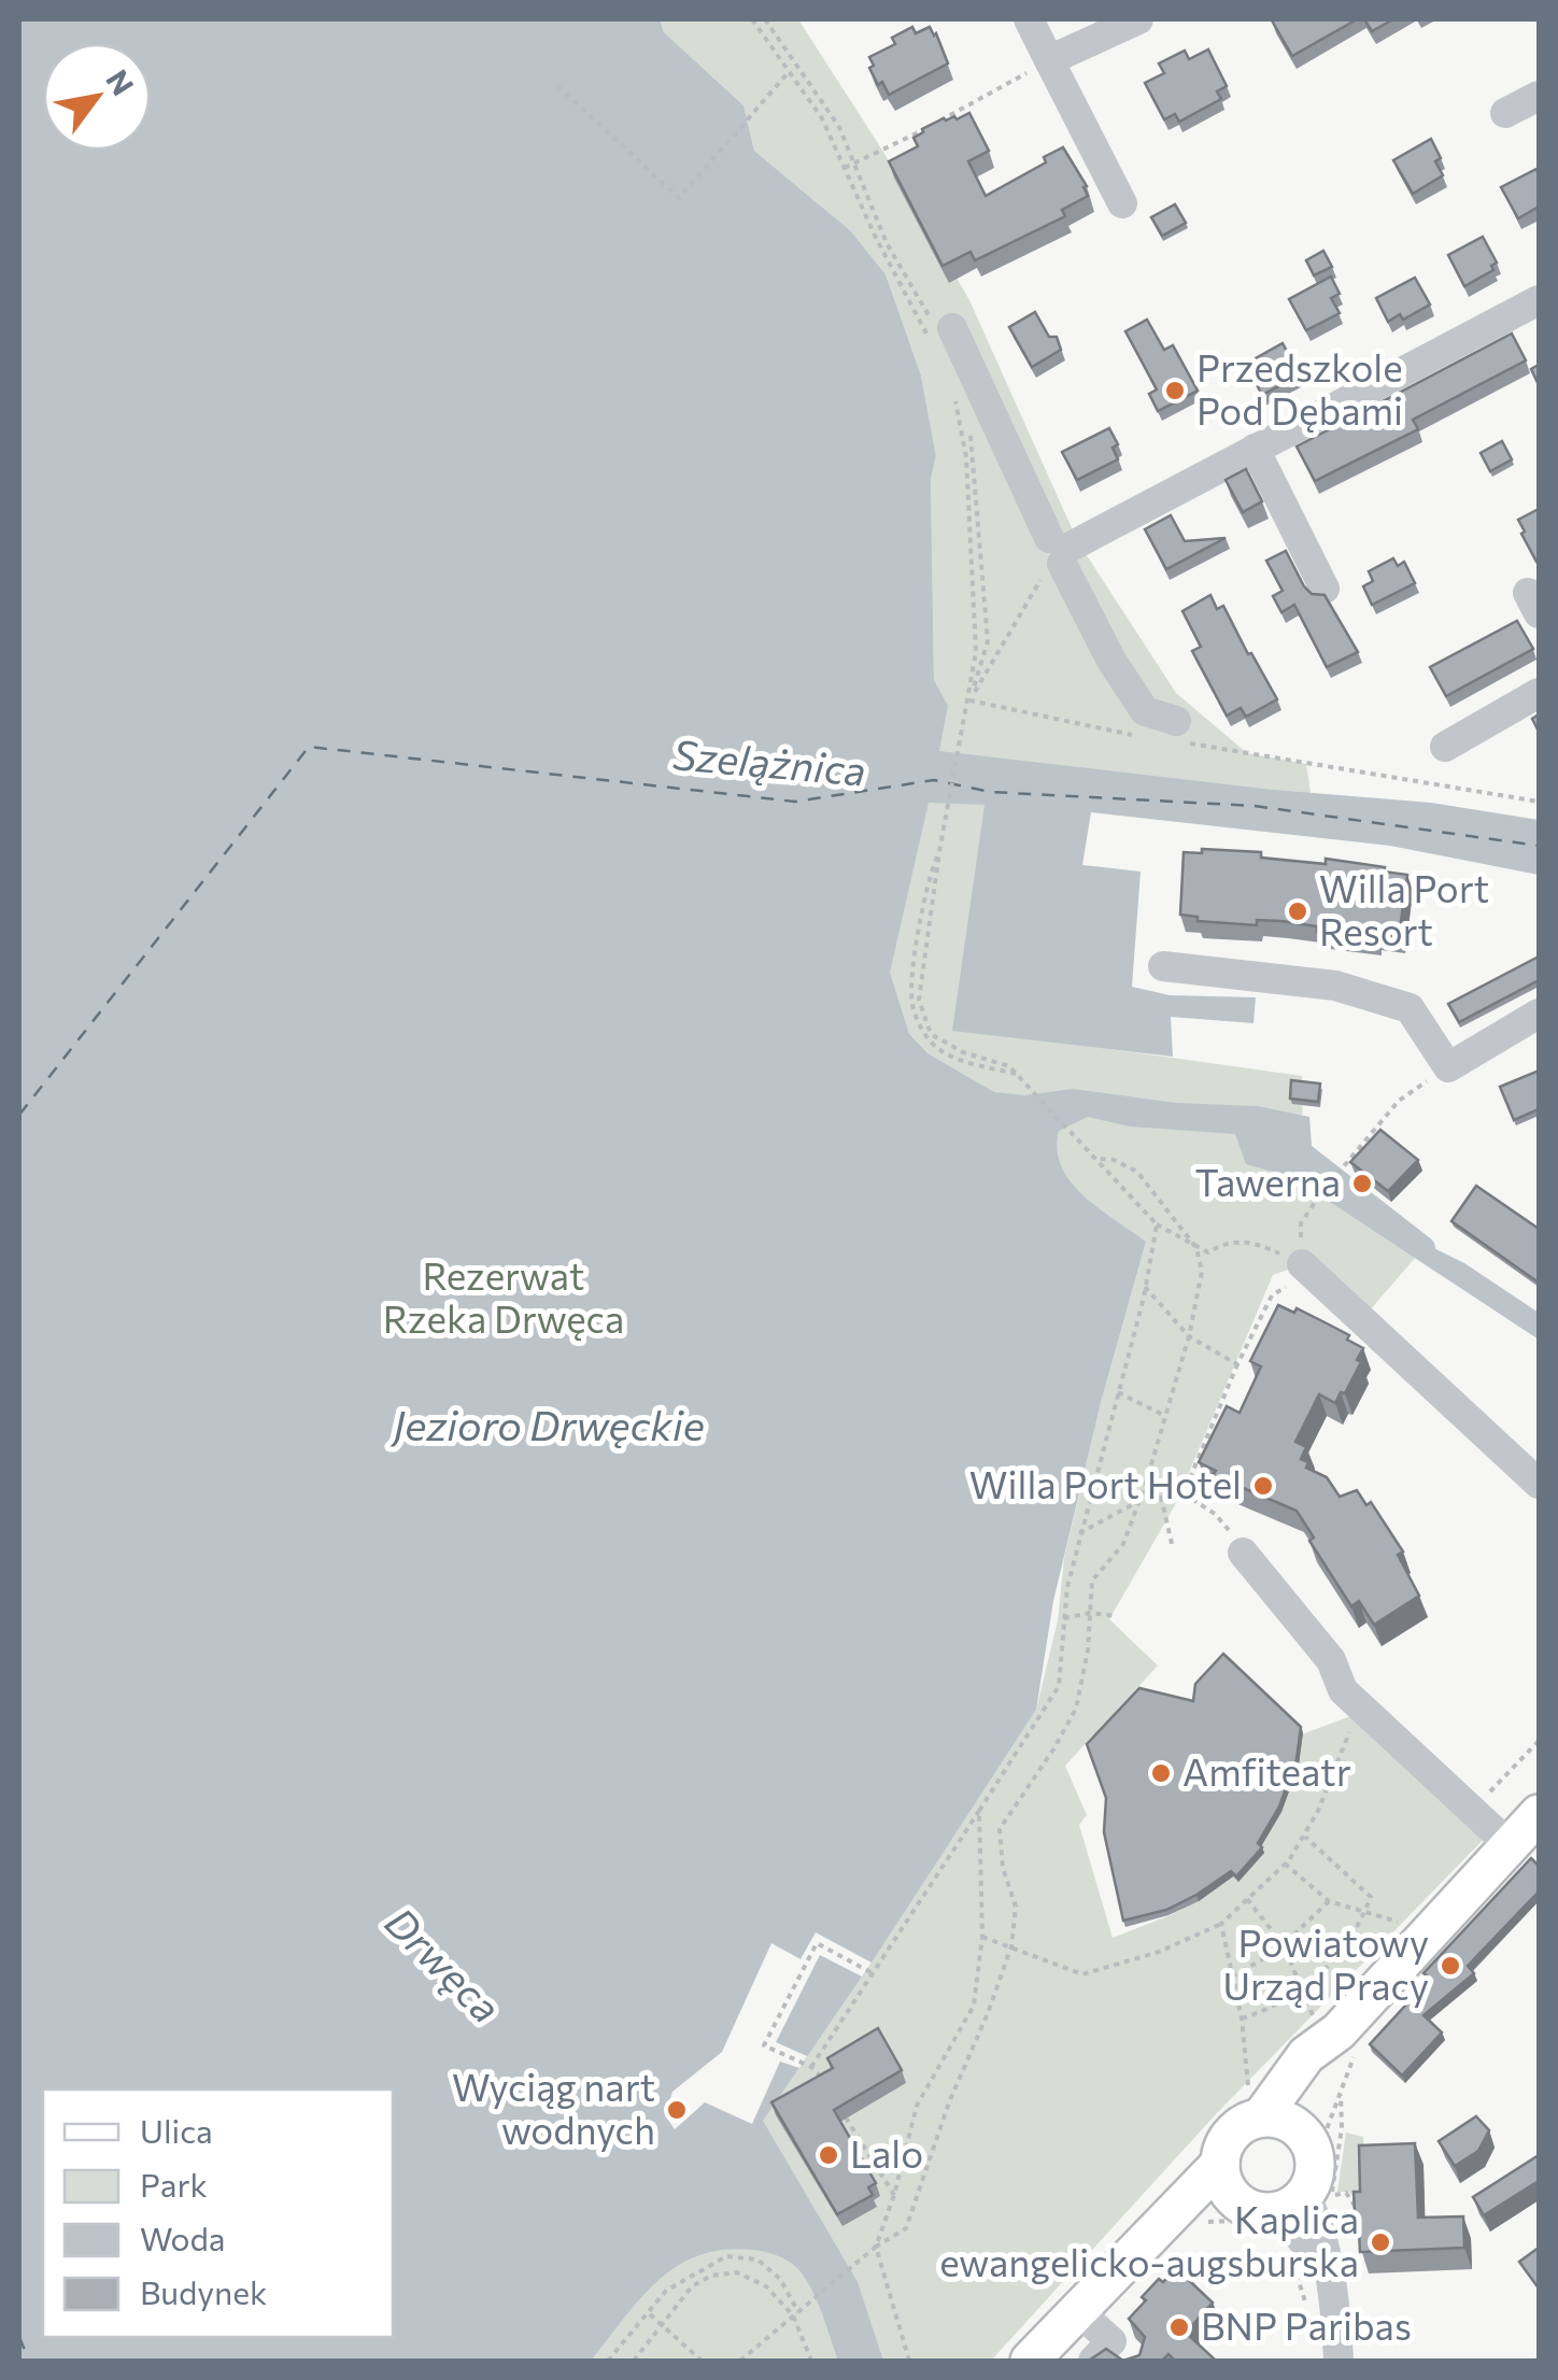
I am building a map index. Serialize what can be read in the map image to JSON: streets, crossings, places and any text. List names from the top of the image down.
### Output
{
  "water": ["Szelążnica", "Jezioro Drwęckie", "Drwęca"],
  "parks": ["Rezerwat Rzeka Drwęca"],
  "places": [
    "Przedszkole Pod Dębami",
    "Willa Port Resort",
    "Tawerna",
    "Willa Port Hotel",
    "Amfiteatr",
    "Powiatowy Urząd Pracy",
    "Wyciąg nart wodnych",
    "Lalo",
    "Kaplica ewangelicko-augsburska",
    "BNP Paribas"
  ],
  "legend": [
    "Ulica",
    "Park",
    "Woda",
    "Budynek"
  ],
  "north": "top right"
}
